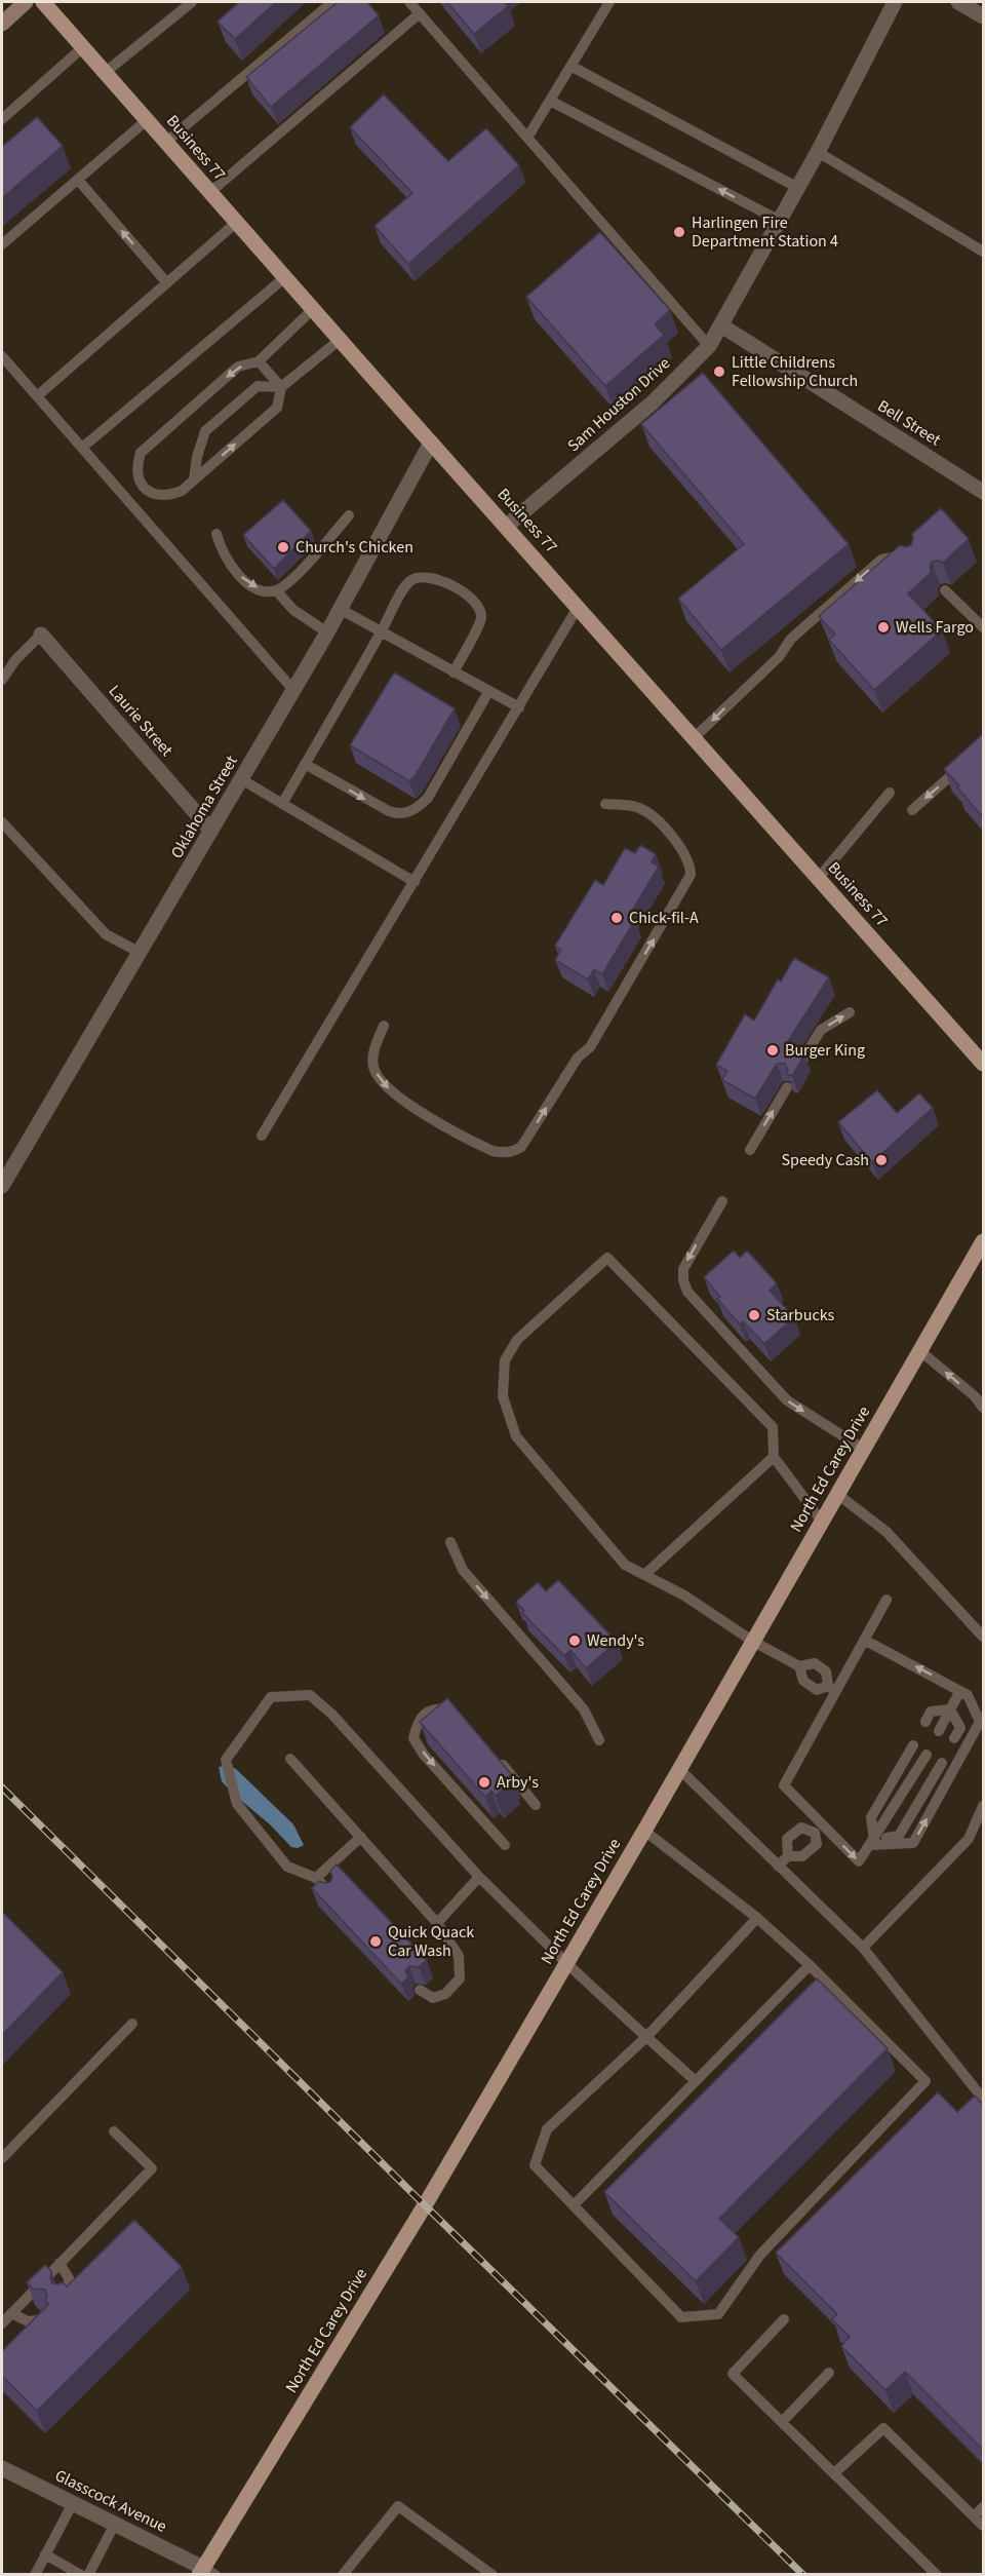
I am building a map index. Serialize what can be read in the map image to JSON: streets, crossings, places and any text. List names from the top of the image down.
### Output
{
  "streets": {
    "main road": ["Business 77", "North Ed Carey Drive"],
    "street": [
      "Sam Houston Drive",
      "Bell Street",
      "Laurie Street",
      "Oklahoma Street",
      "Glasscock Avenue"
    ]
  },
  "crossings": [
    ["Business 77", "Sam Houston Drive"],
    ["Business 77", "Oklahoma Street"],
    ["Sam Houston Drive", "Bell Street"],
    ["Laurie Street", "Oklahoma Street"],
    ["North Ed Carey Drive", "Glasscock Avenue"]
  ],
  "places": [
    "Harlingen Fire Department Station 4",
    "Little Childrens Fellowship Church",
    "Church's Chicken",
    "Wells Fargo",
    "Chick-fil-A",
    "Burger King",
    "Speedy Cash",
    "Starbucks",
    "Wendy's",
    "Arby's",
    "Quick Quack Car Wash"
  ]
}
